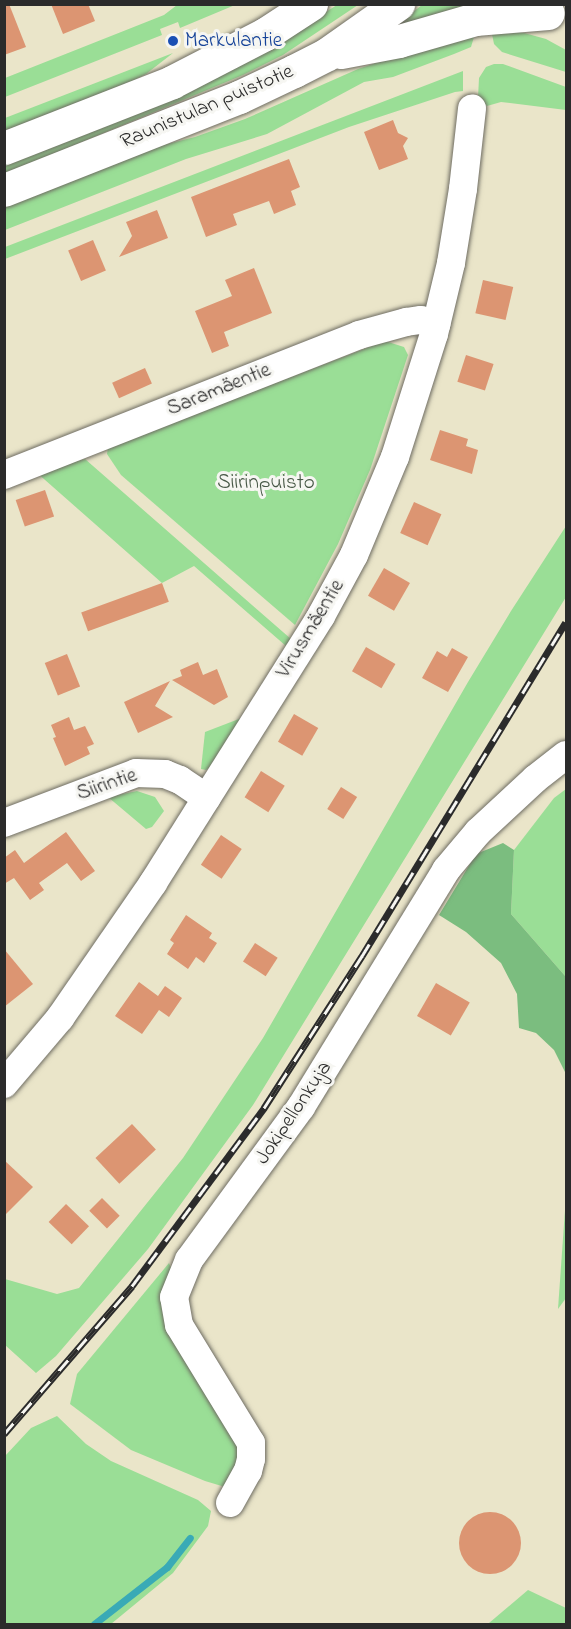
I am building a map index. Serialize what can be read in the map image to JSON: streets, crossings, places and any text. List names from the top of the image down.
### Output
{
  "streets": {
    "main road": ["Raunistulan puistotie"],
    "street": [
      "Saramäentie",
      "Virusmäentie",
      "Siirintie",
      "Jokipellonkuja"
    ]
  },
  "crossings": [
    ["Saramäentie", "Virusmäentie"],
    ["Virusmäentie", "Siirintie"]
  ],
  "parks": ["Siirinpuisto"],
  "places": ["Markulantie"]
}
